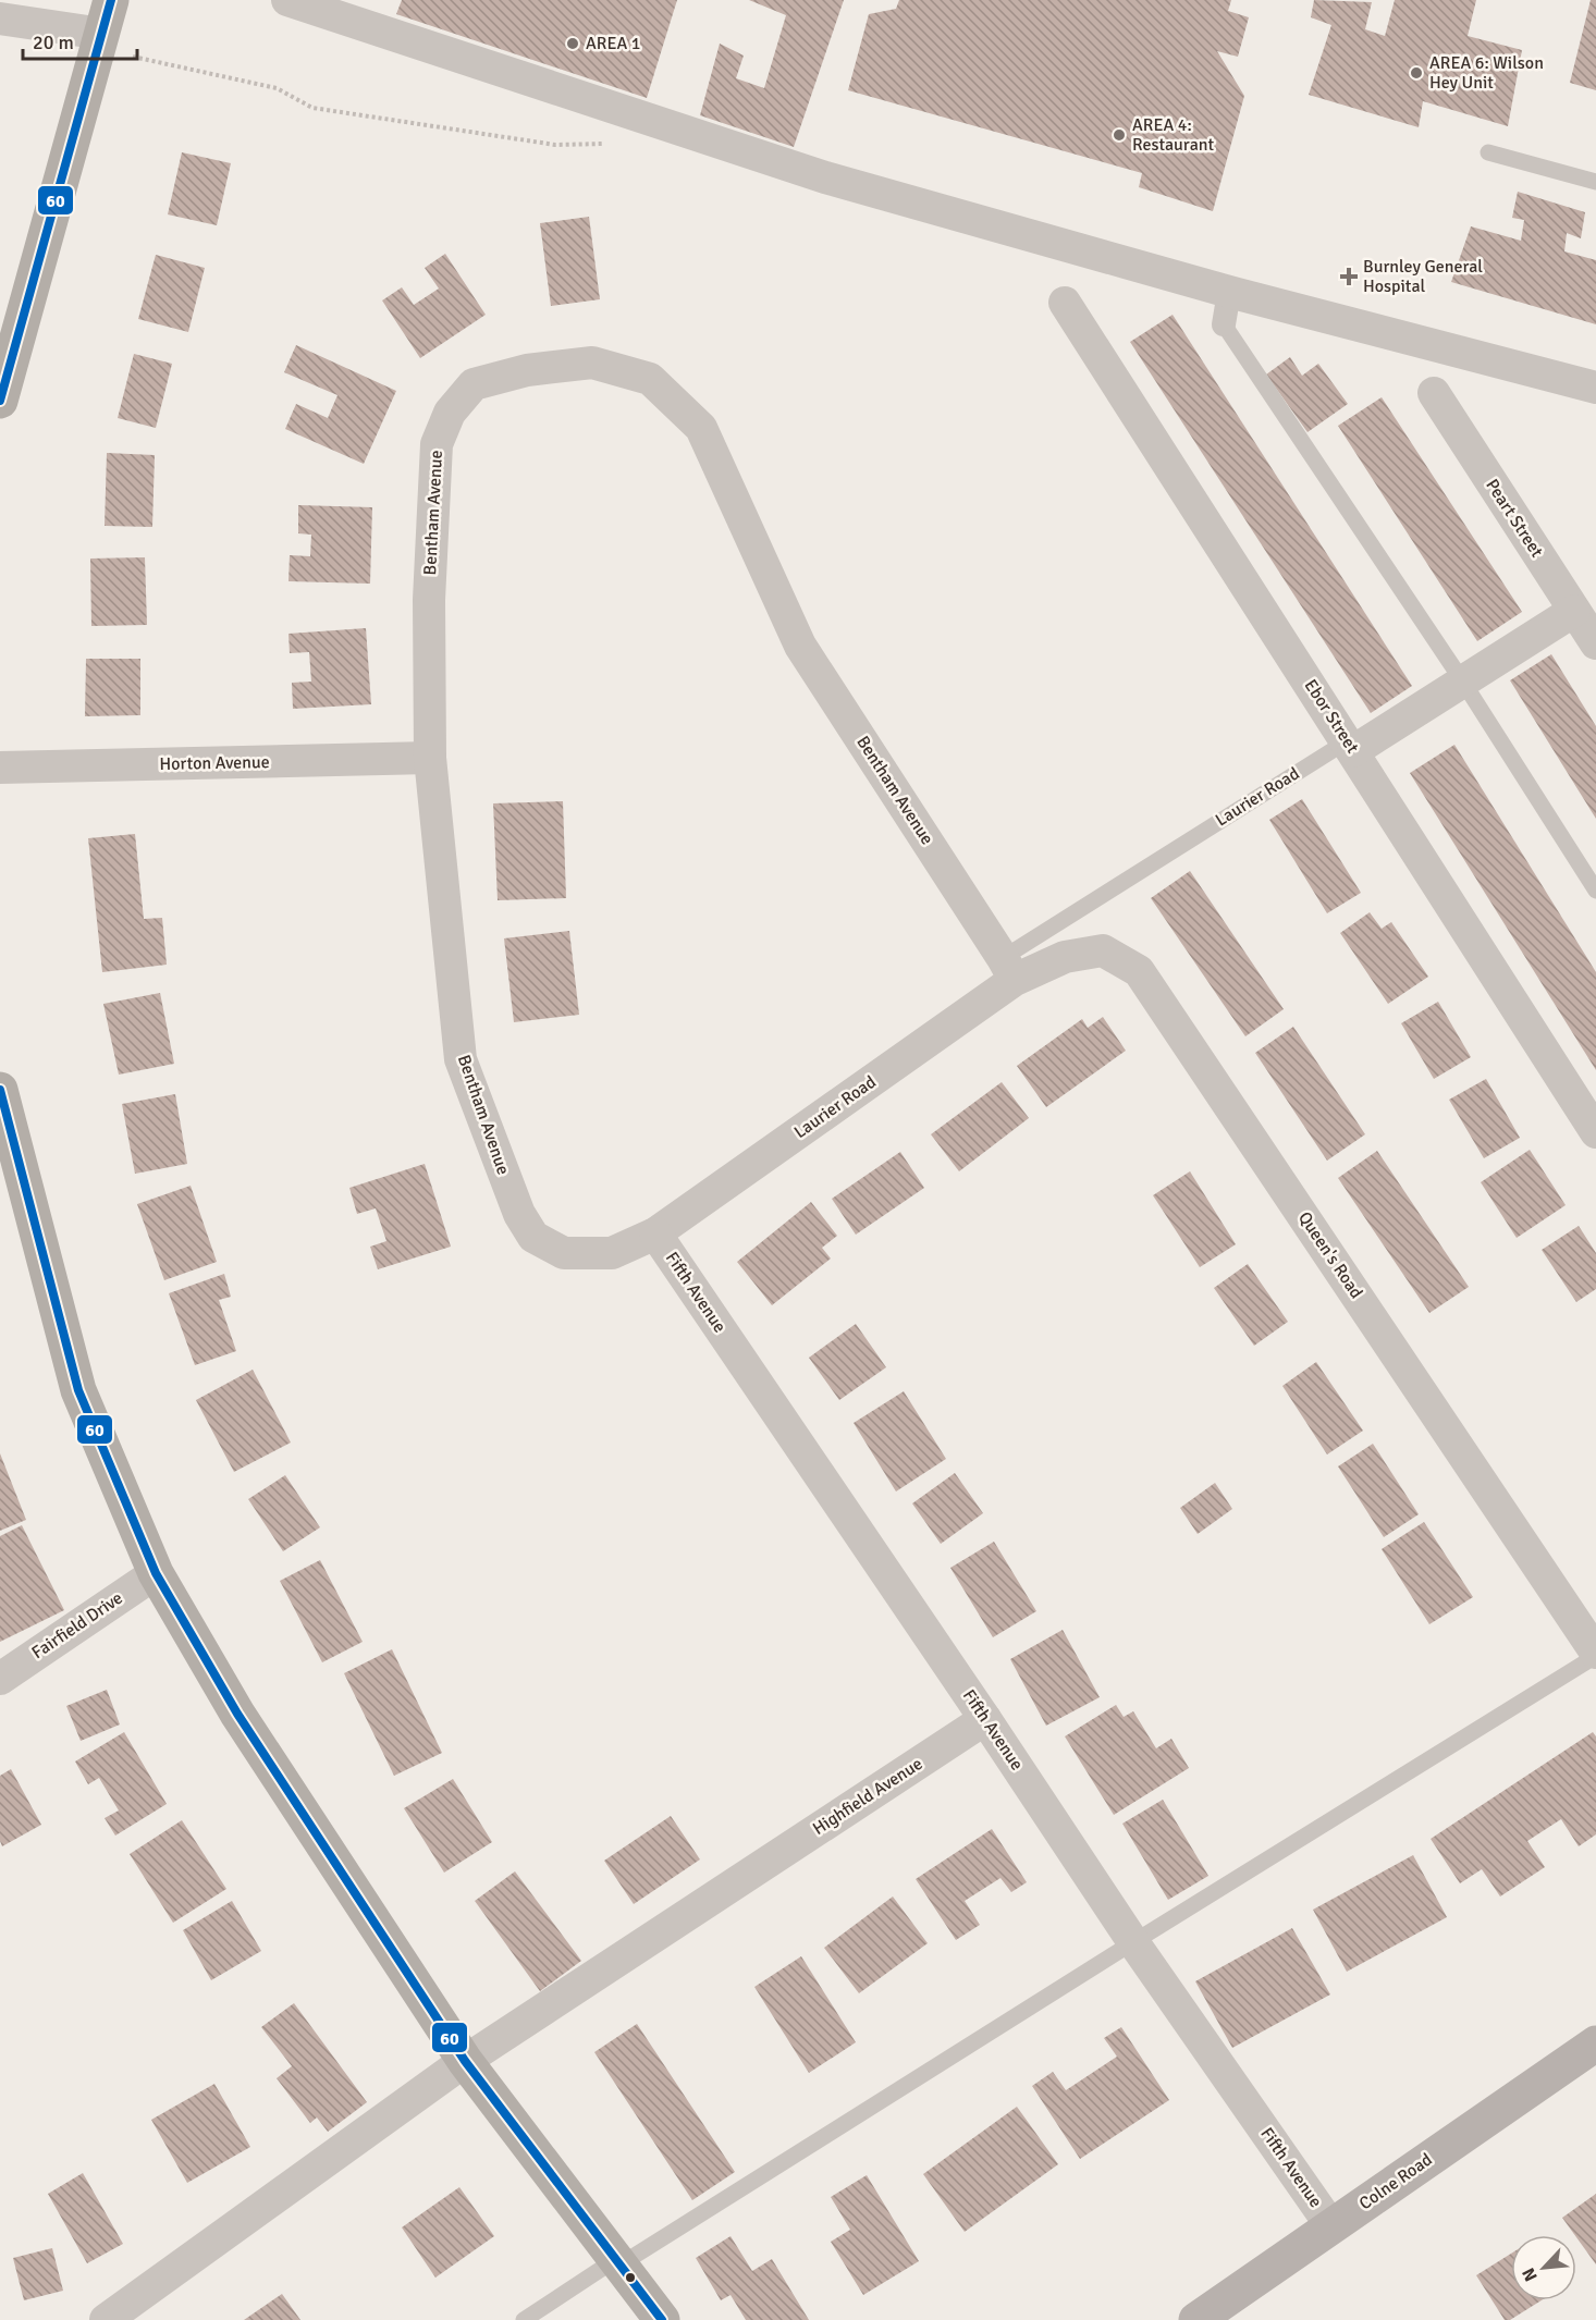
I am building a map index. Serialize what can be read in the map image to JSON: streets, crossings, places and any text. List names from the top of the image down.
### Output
{
  "streets": {
    "main road": ["Colne Road"],
    "street": [
      "Bentham Avenue",
      "Peart Street",
      "Ebor Street",
      "Horton Avenue",
      "Laurier Road",
      "Queen's Road",
      "Fifth Avenue",
      "Fairfield Drive",
      "Highfield Avenue"
    ]
  },
  "crossings": [
    ["Bentham Avenue", "Horton Avenue"],
    ["Bentham Avenue", "Laurier Road"],
    ["Bentham Avenue", "Queen's Road"],
    ["Bentham Avenue", "Fifth Avenue"],
    ["Peart Street", "Laurier Road"],
    ["Ebor Street", "Laurier Road"],
    ["Laurier Road", "Queen's Road"],
    ["Laurier Road", "Fifth Avenue"],
    ["Fifth Avenue", "Highfield Avenue"],
    ["Fifth Avenue", "Colne Road"]
  ],
  "places": {
    "other": ["AREA 1", "AREA 6: Wilson Hey Unit", "AREA 4: Restaurant"],
    "health": ["Burnley General Hospital"]
  },
  "lines": ["transit line 60"],
  "scale_bar": "20 m",
  "north": "bottom left"
}
